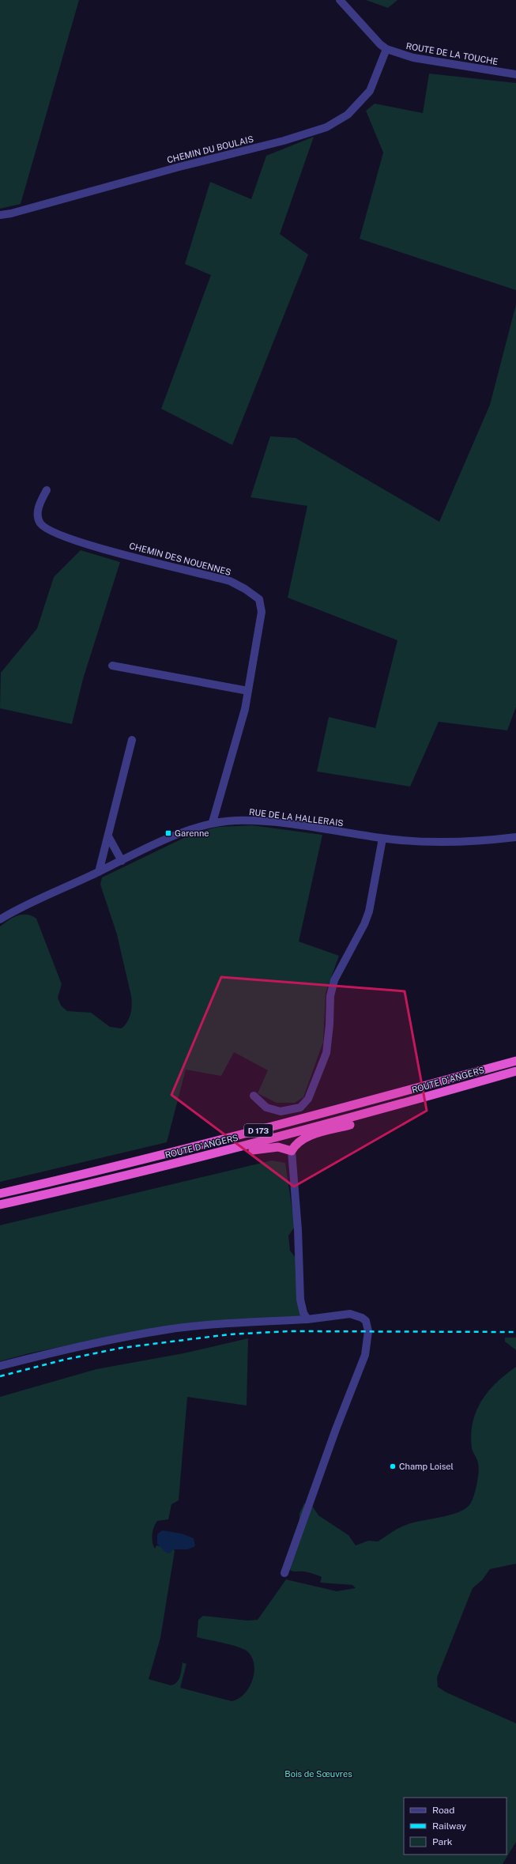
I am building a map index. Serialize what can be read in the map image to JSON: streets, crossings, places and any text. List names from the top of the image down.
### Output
{
  "streets": {
    "highway": ["ROUTE D'ANGERS", "D 173"],
    "street": [
      "ROUTE DE LA TOUCHE",
      "CHEMIN DU BOULAIS",
      "CHEMIN DES NOUENNES",
      "RUE DE LA HALLERAIS"
    ]
  },
  "crossings": [
    ["ROUTE DE LA TOUCHE", "CHEMIN DU BOULAIS"],
    ["CHEMIN DES NOUENNES", "RUE DE LA HALLERAIS"]
  ],
  "parks": ["Bois de Sœuvres"],
  "places": {
    "transit": ["Garenne"],
    "other": ["Champ Loisel"]
  },
  "legend": ["Road", "Railway", "Park"]
}
